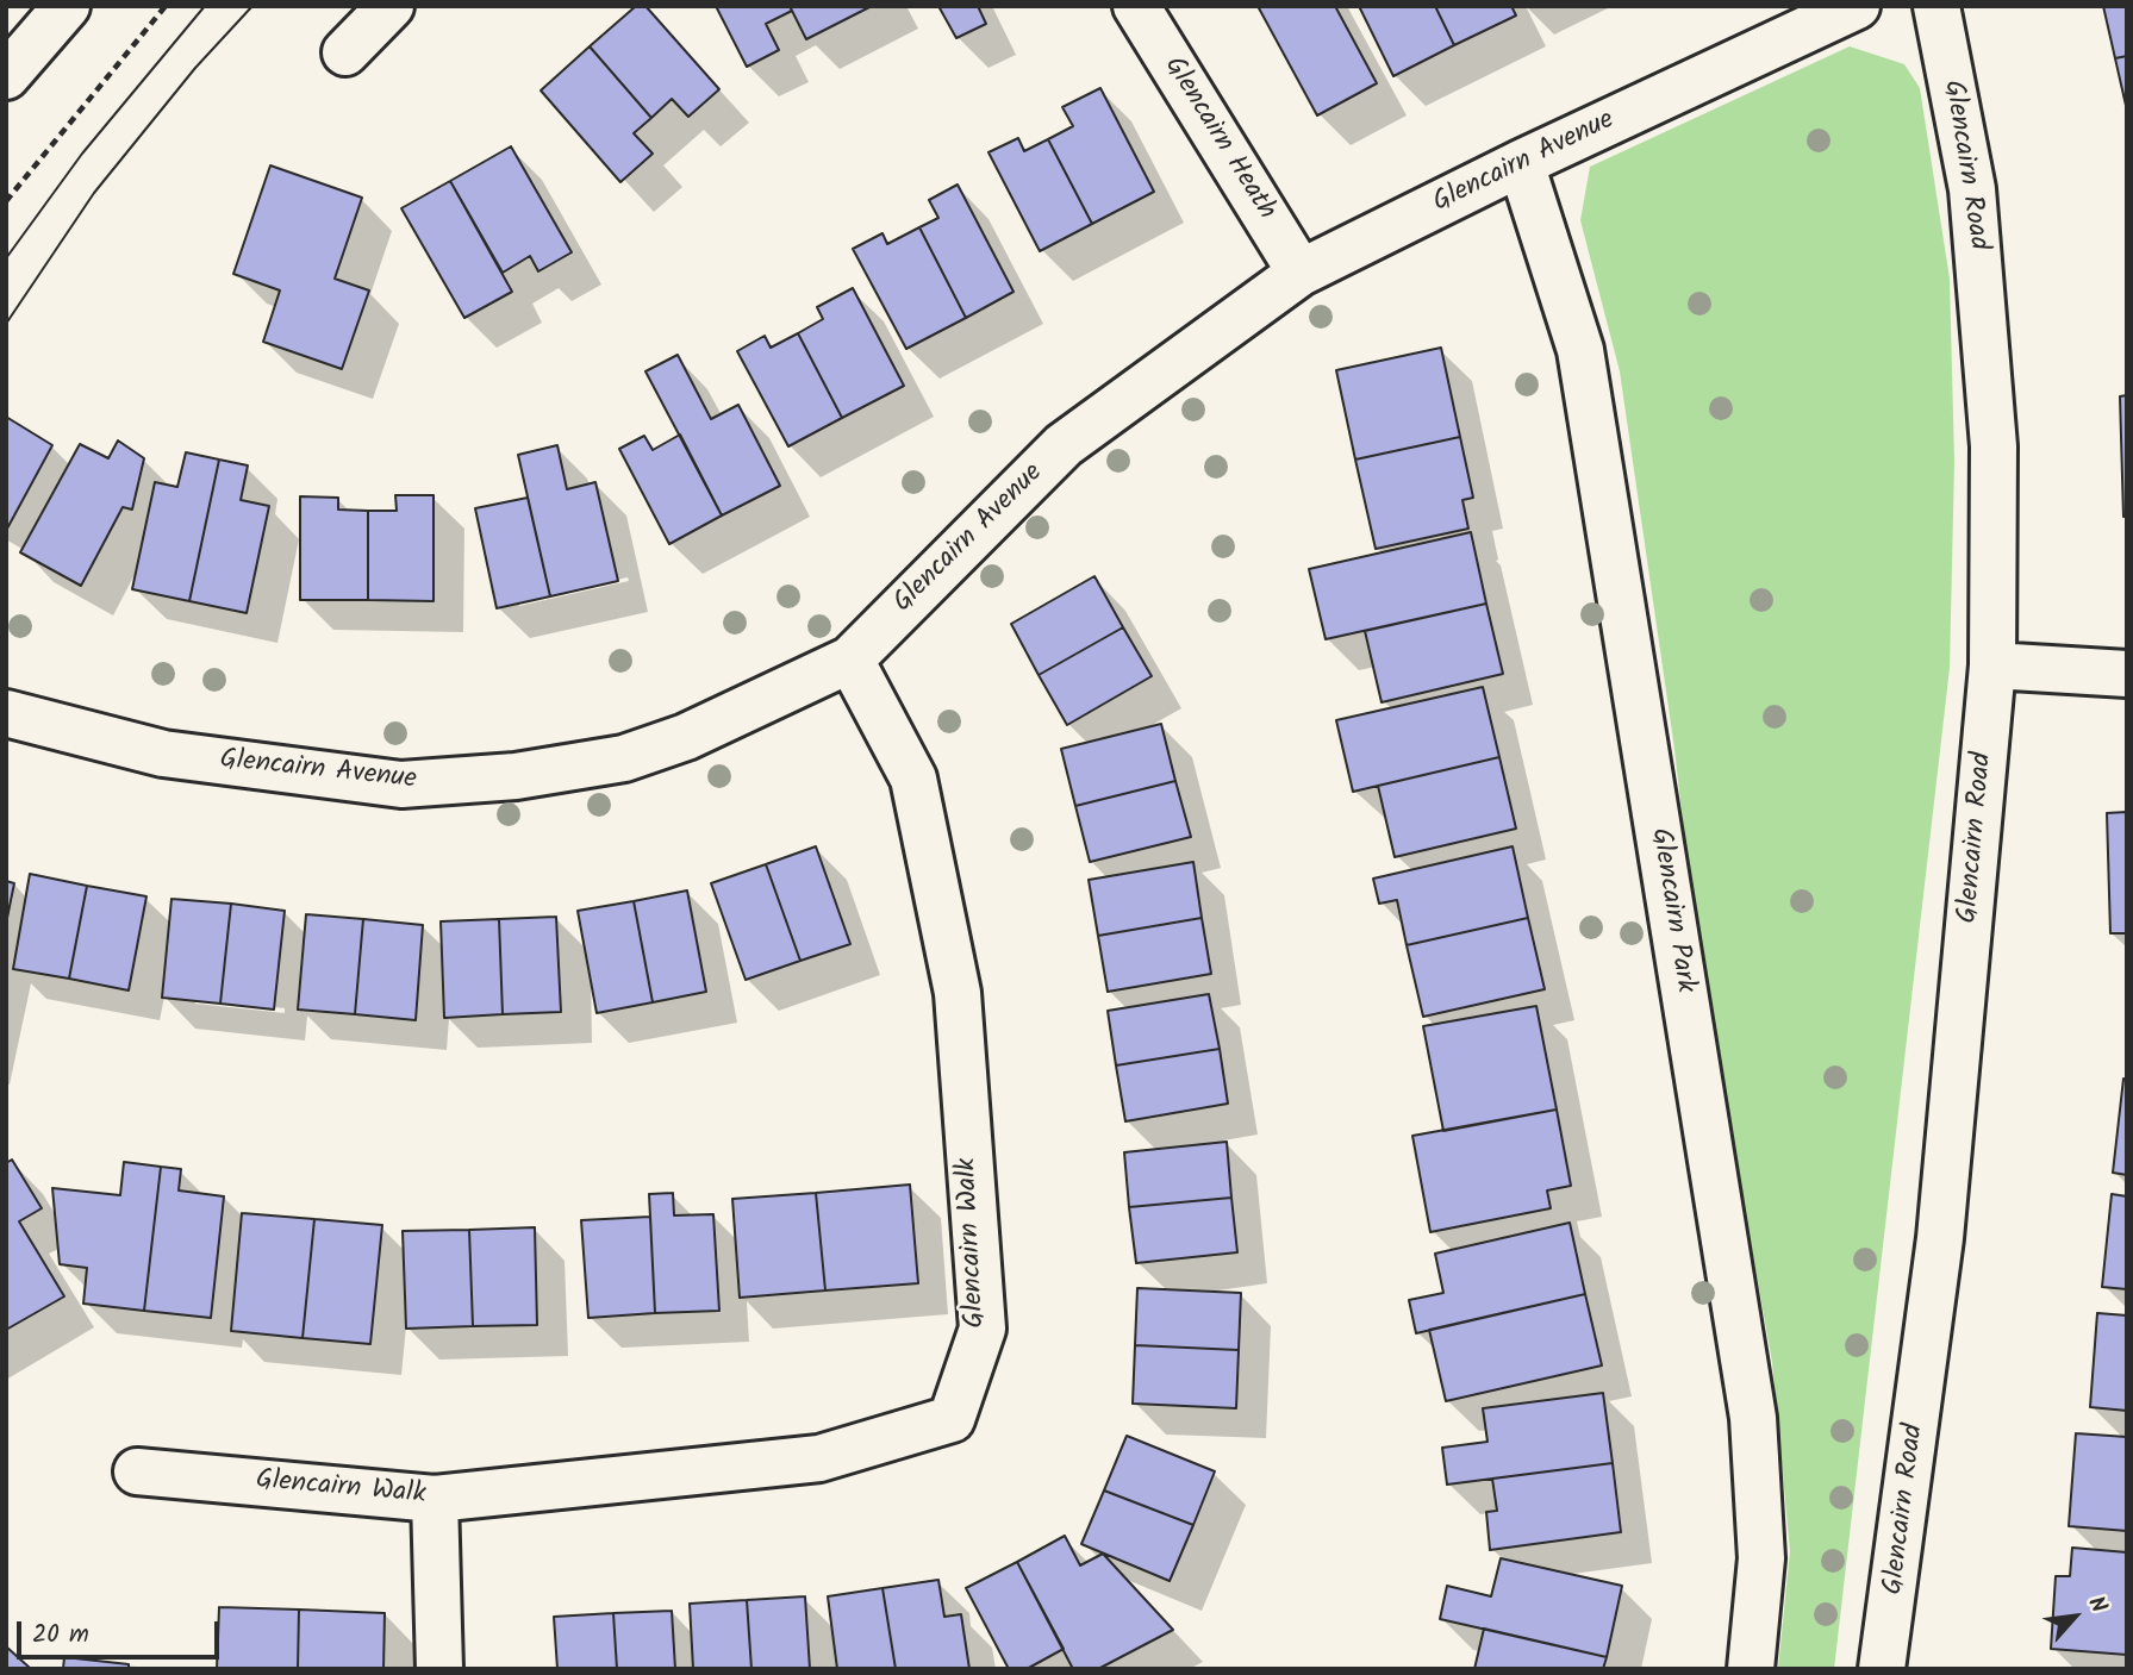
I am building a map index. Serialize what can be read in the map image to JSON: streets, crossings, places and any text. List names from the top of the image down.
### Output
{
  "streets": {
    "street": [
      "Glencairn Heath",
      "Glencairn Avenue",
      "Glencairn Road",
      "Glencairn Park",
      "Glencairn Walk"
    ]
  },
  "crossings": [
    ["Glencairn Heath", "Glencairn Avenue"],
    ["Glencairn Avenue", "Glencairn Park"],
    ["Glencairn Avenue", "Glencairn Walk"]
  ],
  "scale_bar": "20 m",
  "north": "top right"
}
